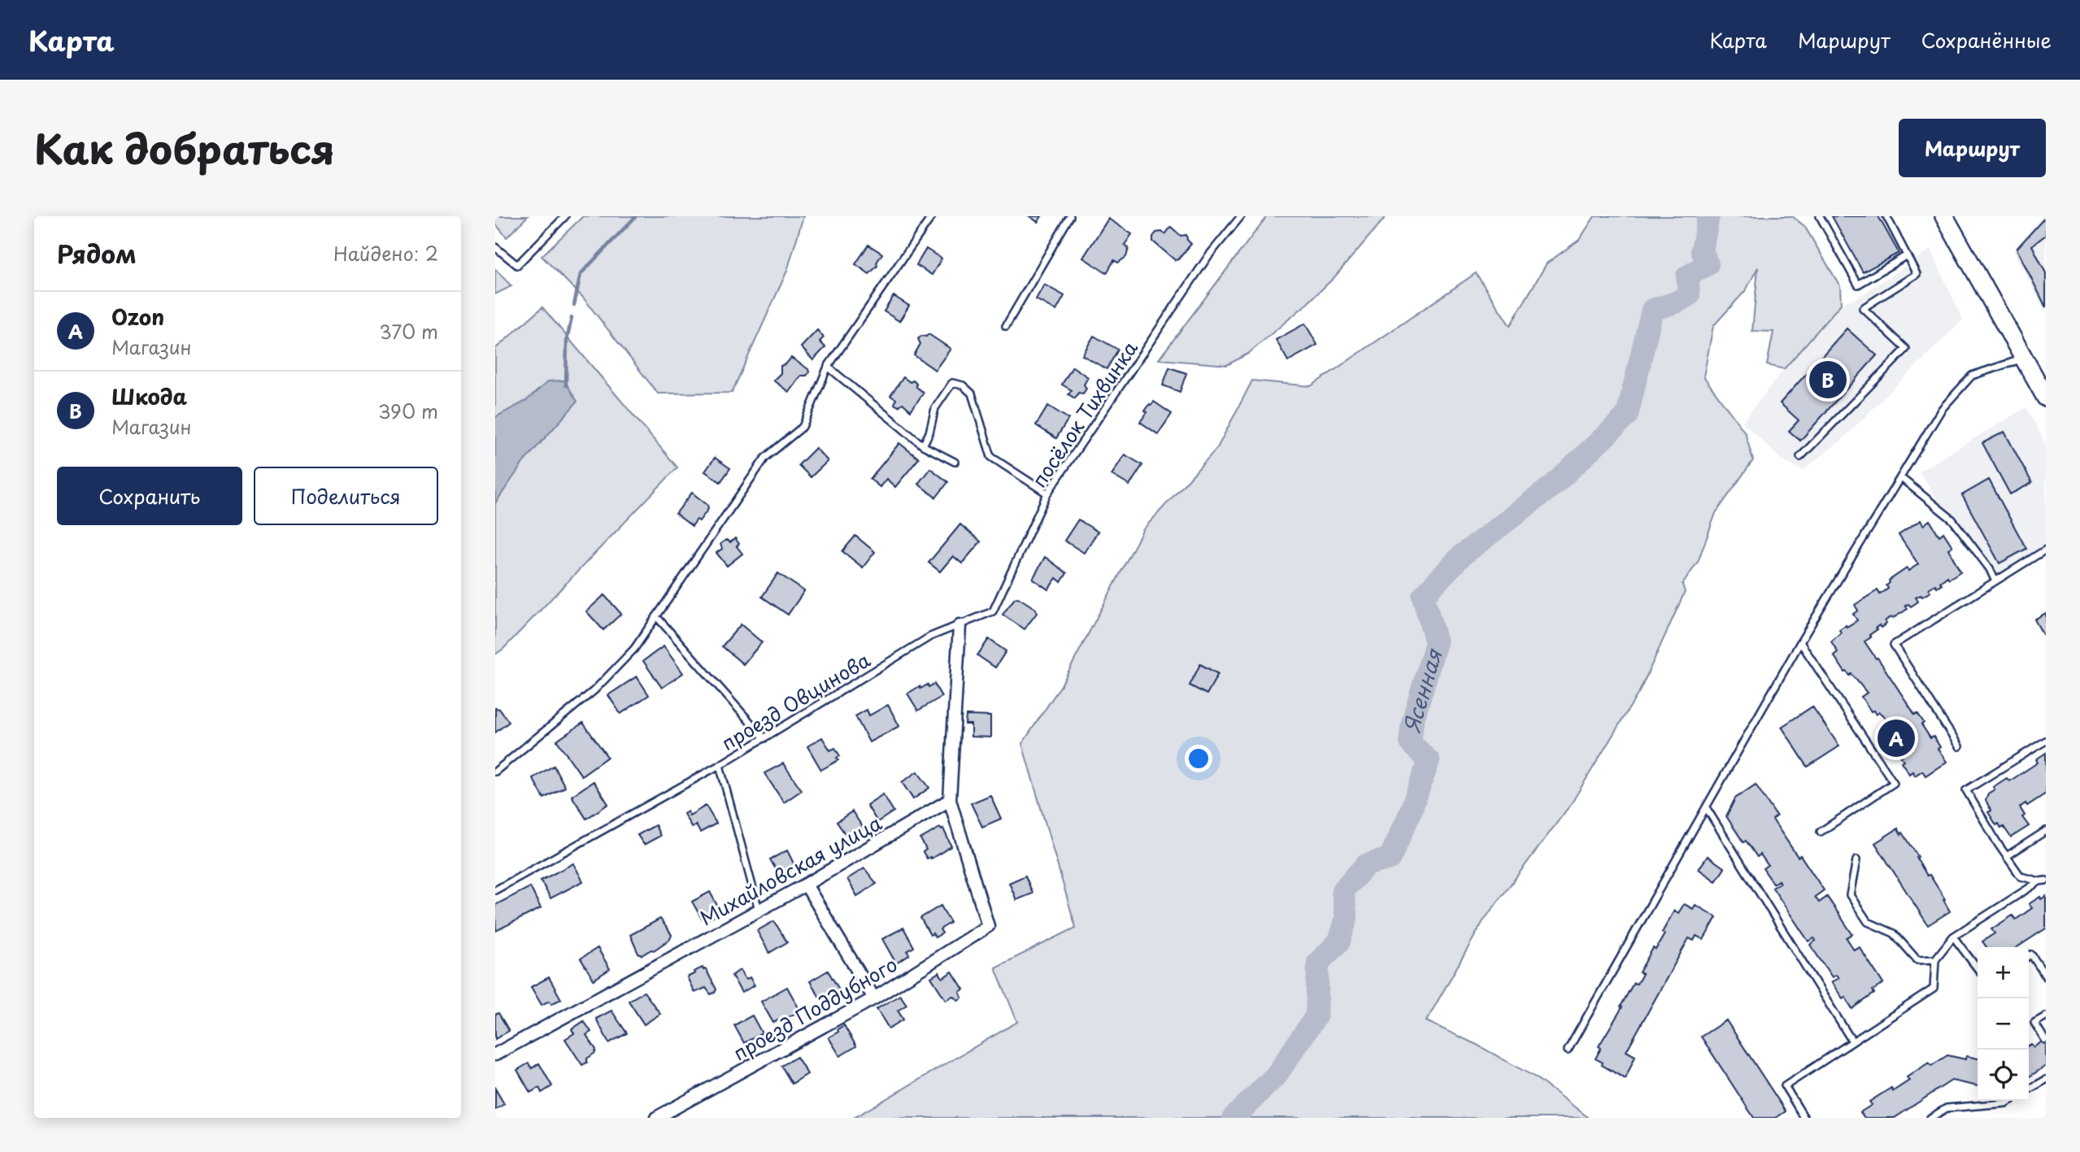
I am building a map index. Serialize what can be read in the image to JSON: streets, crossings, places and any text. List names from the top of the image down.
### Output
{
  "streets": {
    "street": ["Михайловская улица", "проезд Поддубного"],
    "lane": ["посёлок Тихвинка", "проезд Овцинова"]
  },
  "crossings": [
    ["посёлок Тихвинка", "проезд Овцинова"],
    ["проезд Овцинова", "Михайловская улица"],
    ["Михайловская улица", "проезд Поддубного"]
  ],
  "water": ["Ясенная"],
  "page": {
    "header": "Карта",
    "nav": ["Карта", "Маршрут", "Сохранённые"],
    "title": "Как добраться",
    "buttons": [
      "Маршрут",
      ["Сохранить", "Поделиться"]
    ],
    "heading": ["Рядом", "Найдено: 2"],
    "list": [
      {
        "mark": "A",
        "name": "Ozon",
        "note": "Магазин",
        "value": "370 m"
      },
      {
        "mark": "B",
        "name": "Шкода",
        "note": "Магазин",
        "value": "390 m"
      }
    ],
    "pins": ["B", "A"],
    "map_buttons": ["+", "−"]
  }
}
